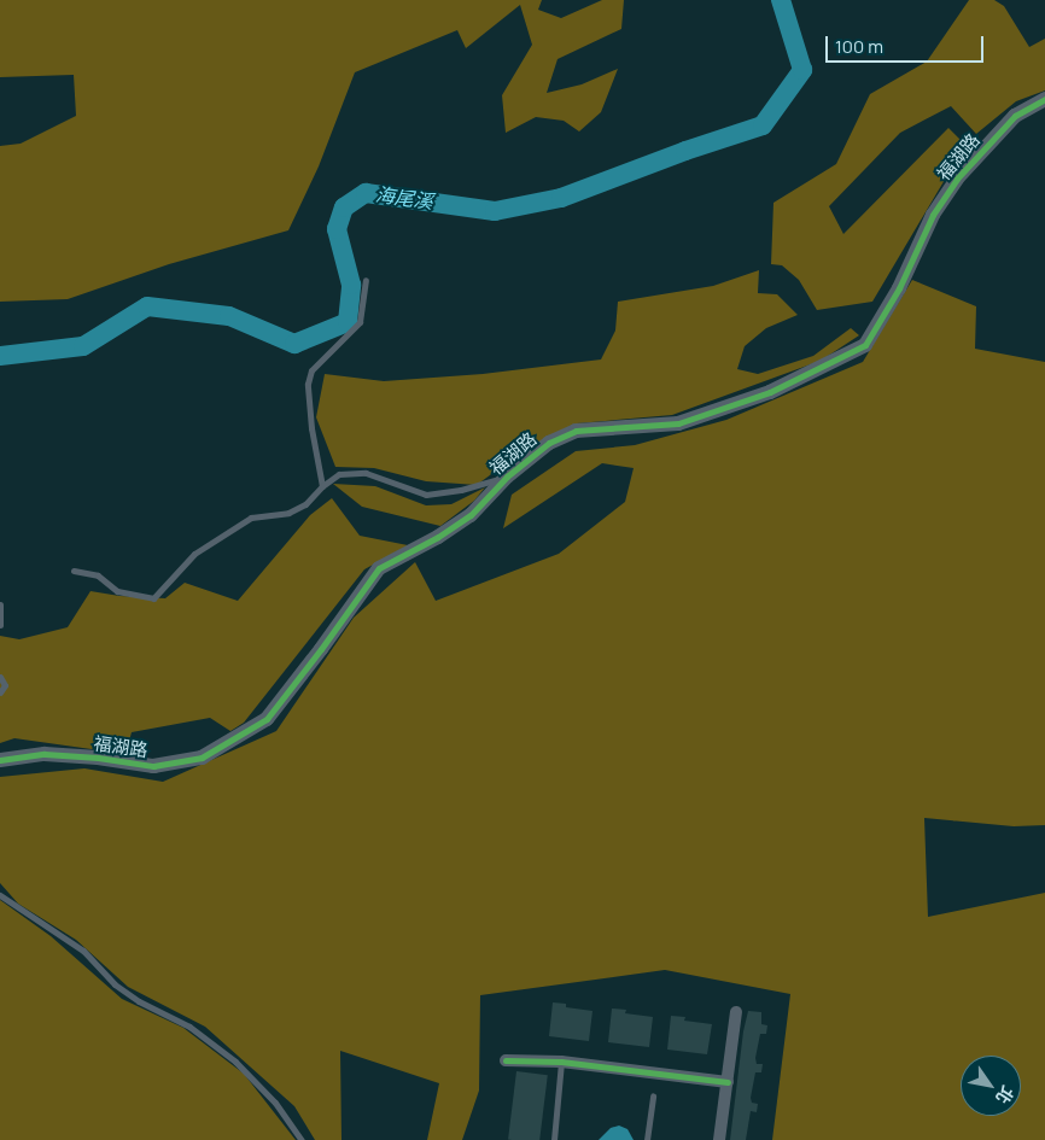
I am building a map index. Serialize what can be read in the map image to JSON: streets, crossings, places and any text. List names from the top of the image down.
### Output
{
  "streets": {
    "street": ["福湖路"]
  },
  "water": ["海尾溪"],
  "scale_bar": "100 m",
  "north": "bottom right"
}
